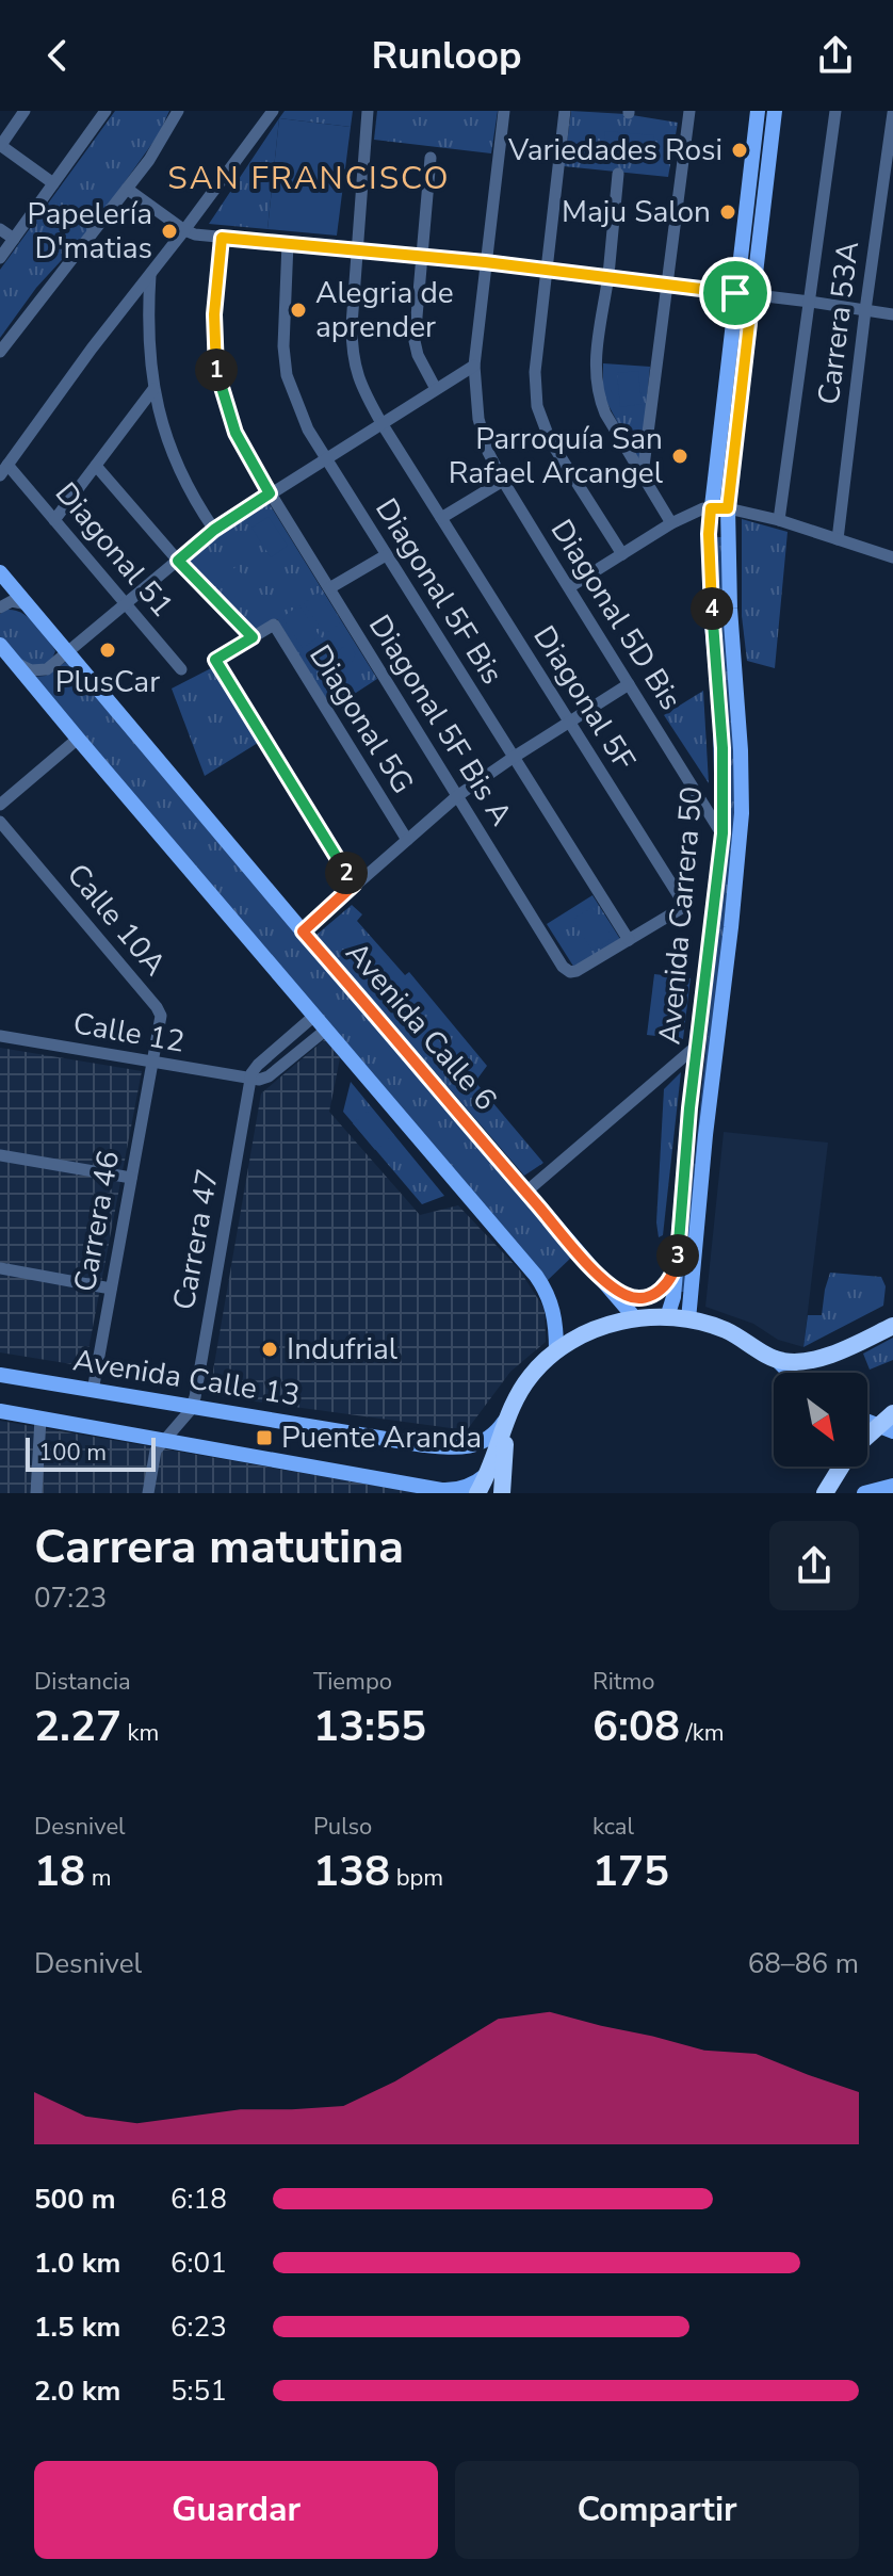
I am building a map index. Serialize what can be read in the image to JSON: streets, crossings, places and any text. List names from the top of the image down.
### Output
{
  "streets": {
    "main road": ["Avenida Carrera 50", "Avenida Calle 6", "Avenida Calle 13"],
    "street": [
      "Carrera 53A",
      "Diagonal 51",
      "Diagonal 5F Bis",
      "Diagonal 5D Bis",
      "Diagonal 5F",
      "Diagonal 5G",
      "Diagonal 5F Bis A",
      "Calle 10A",
      "Calle 12",
      "Carrera 46",
      "Carrera 47"
    ]
  },
  "crossings": [
    ["Diagonal 5F Bis", "Diagonal 5F"],
    ["Diagonal 5F Bis", "Diagonal 5F Bis A"],
    ["Diagonal 5D Bis", "Avenida Carrera 50"],
    ["Diagonal 5F", "Diagonal 5F Bis A"],
    ["Calle 10A", "Calle 12"],
    ["Calle 10A", "Carrera 46"],
    ["Calle 12", "Carrera 46"],
    ["Calle 12", "Carrera 47"],
    ["Carrera 46", "Avenida Calle 13"],
    ["Carrera 47", "Avenida Calle 13"]
  ],
  "districts": ["SAN FRANCISCO"],
  "places": {
    "other": [
      "Variedades Rosi",
      "Maju Salon",
      "Papelería D'matias",
      "Alegria de aprender",
      "Parroquía San Rafael Arcangel",
      "PlusCar",
      "Indufrial"
    ],
    "transit": ["Puente Aranda"]
  },
  "scale_bar": "100 m",
  "north": "bottom right",
  "page": {
    "header": "Runloop",
    "pins": [
      "1",
      "4",
      "2",
      "3"
    ],
    "scale": "100 m",
    "heading": ["Carrera matutina", "07:23"],
    "stats": [
      ["Distancia", "2.27 km"],
      ["Tiempo", "13:55"],
      ["Ritmo", "6:08 /km"],
      ["Desnivel", "18 m"],
      ["Pulso", "138 bpm"],
      ["kcal", "175"]
    ],
    "chart": ["Desnivel", "68–86 m"],
    "list": [
      {
        "name": "500 m",
        "note": "6:18"
      },
      {
        "name": "1.0 km",
        "note": "6:01"
      },
      {
        "name": "1.5 km",
        "note": "6:23"
      },
      {
        "name": "2.0 km",
        "note": "5:51"
      }
    ],
    "buttons": ["Guardar", "Compartir"]
  }
}
